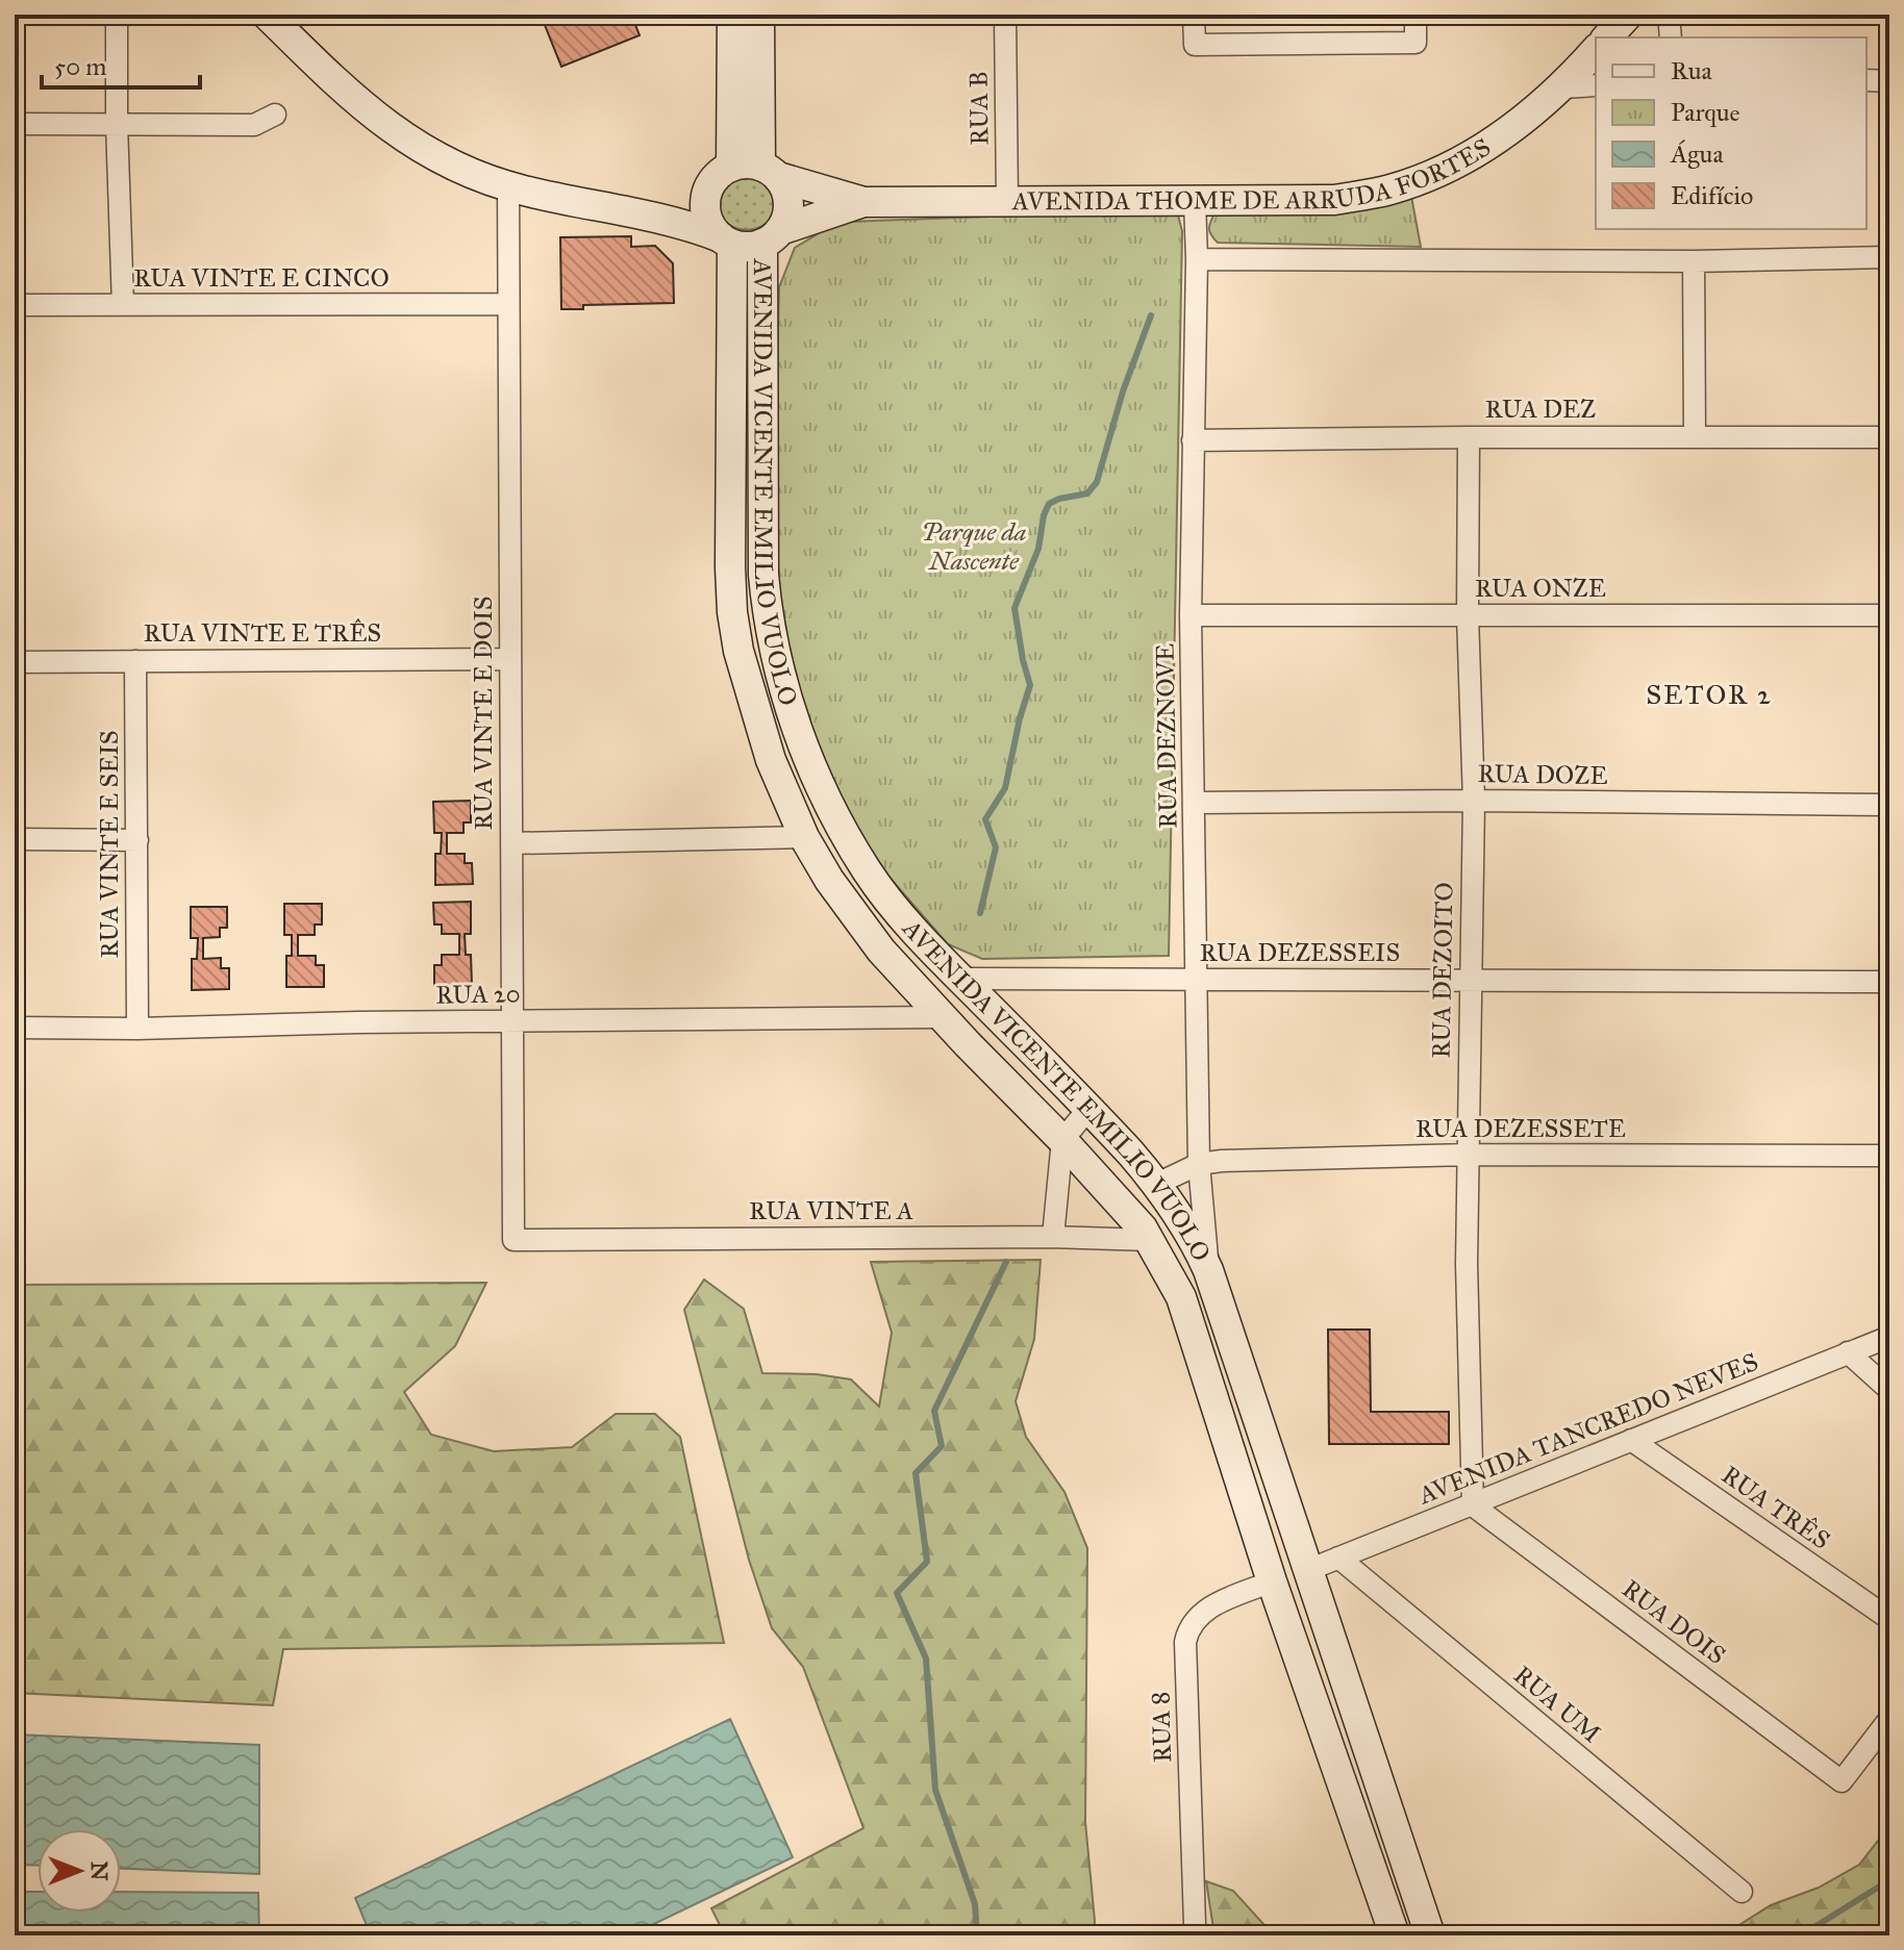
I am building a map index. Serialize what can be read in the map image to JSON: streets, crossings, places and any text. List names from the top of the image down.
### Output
{
  "streets": {
    "main road": ["AVENIDA THOME DE ARRUDA FORTES", "AVENIDA VICENTE EMILIO VUOLO"],
    "street": [
      "RUA B",
      "RUA VINTE E CINCO",
      "RUA DEZ",
      "RUA ONZE",
      "RUA VINTE E TRÊS",
      "RUA VINTE E DOIS",
      "RUA DEZNOVE",
      "RUA DOZE",
      "RUA VINTE E SEIS",
      "RUA DEZESSEIS",
      "RUA DEZOITO",
      "RUA 20",
      "RUA DEZESSETE",
      "RUA VINTE A",
      "AVENIDA TANCREDO NEVES",
      "RUA TRÊS",
      "RUA DOIS",
      "RUA UM",
      "RUA 8"
    ]
  },
  "crossings": [
    ["RUA B", "AVENIDA THOME DE ARRUDA FORTES"],
    ["AVENIDA THOME DE ARRUDA FORTES", "AVENIDA VICENTE EMILIO VUOLO"],
    ["AVENIDA THOME DE ARRUDA FORTES", "RUA DEZNOVE"],
    ["RUA VINTE E CINCO", "RUA VINTE E DOIS"],
    ["RUA DEZ", "RUA DEZNOVE"],
    ["RUA DEZ", "RUA DEZOITO"],
    ["AVENIDA VICENTE EMILIO VUOLO", "RUA DEZNOVE"],
    ["AVENIDA VICENTE EMILIO VUOLO", "RUA DEZESSEIS"],
    ["AVENIDA VICENTE EMILIO VUOLO", "RUA 20"],
    ["AVENIDA VICENTE EMILIO VUOLO", "RUA DEZESSETE"],
    ["AVENIDA VICENTE EMILIO VUOLO", "RUA VINTE A"],
    ["AVENIDA VICENTE EMILIO VUOLO", "AVENIDA TANCREDO NEVES"],
    ["AVENIDA VICENTE EMILIO VUOLO", "RUA 8"],
    ["RUA ONZE", "RUA DEZNOVE"],
    ["RUA ONZE", "RUA DEZOITO"],
    ["RUA VINTE E TRÊS", "RUA VINTE E DOIS"],
    ["RUA VINTE E TRÊS", "RUA VINTE E SEIS"],
    ["RUA VINTE E DOIS", "RUA 20"],
    ["RUA VINTE E DOIS", "RUA VINTE A"],
    ["RUA DEZNOVE", "RUA DOZE"],
    ["RUA DEZNOVE", "RUA DEZESSEIS"],
    ["RUA DEZNOVE", "RUA DEZESSETE"],
    ["RUA DOZE", "RUA DEZOITO"],
    ["RUA VINTE E SEIS", "RUA 20"],
    ["RUA DEZESSEIS", "RUA DEZOITO"],
    ["RUA DEZOITO", "RUA DEZESSETE"],
    ["RUA DEZOITO", "AVENIDA TANCREDO NEVES"],
    ["RUA DEZOITO", "RUA DOIS"],
    ["AVENIDA TANCREDO NEVES", "RUA TRÊS"],
    ["AVENIDA TANCREDO NEVES", "RUA DOIS"],
    ["AVENIDA TANCREDO NEVES", "RUA UM"]
  ],
  "districts": ["SETOR 2"],
  "parks": ["Parque da Nascente"],
  "legend": [
    "Rua",
    "Parque",
    "Água",
    "Edifício"
  ],
  "scale_bar": "50 m",
  "north": "right"
}
